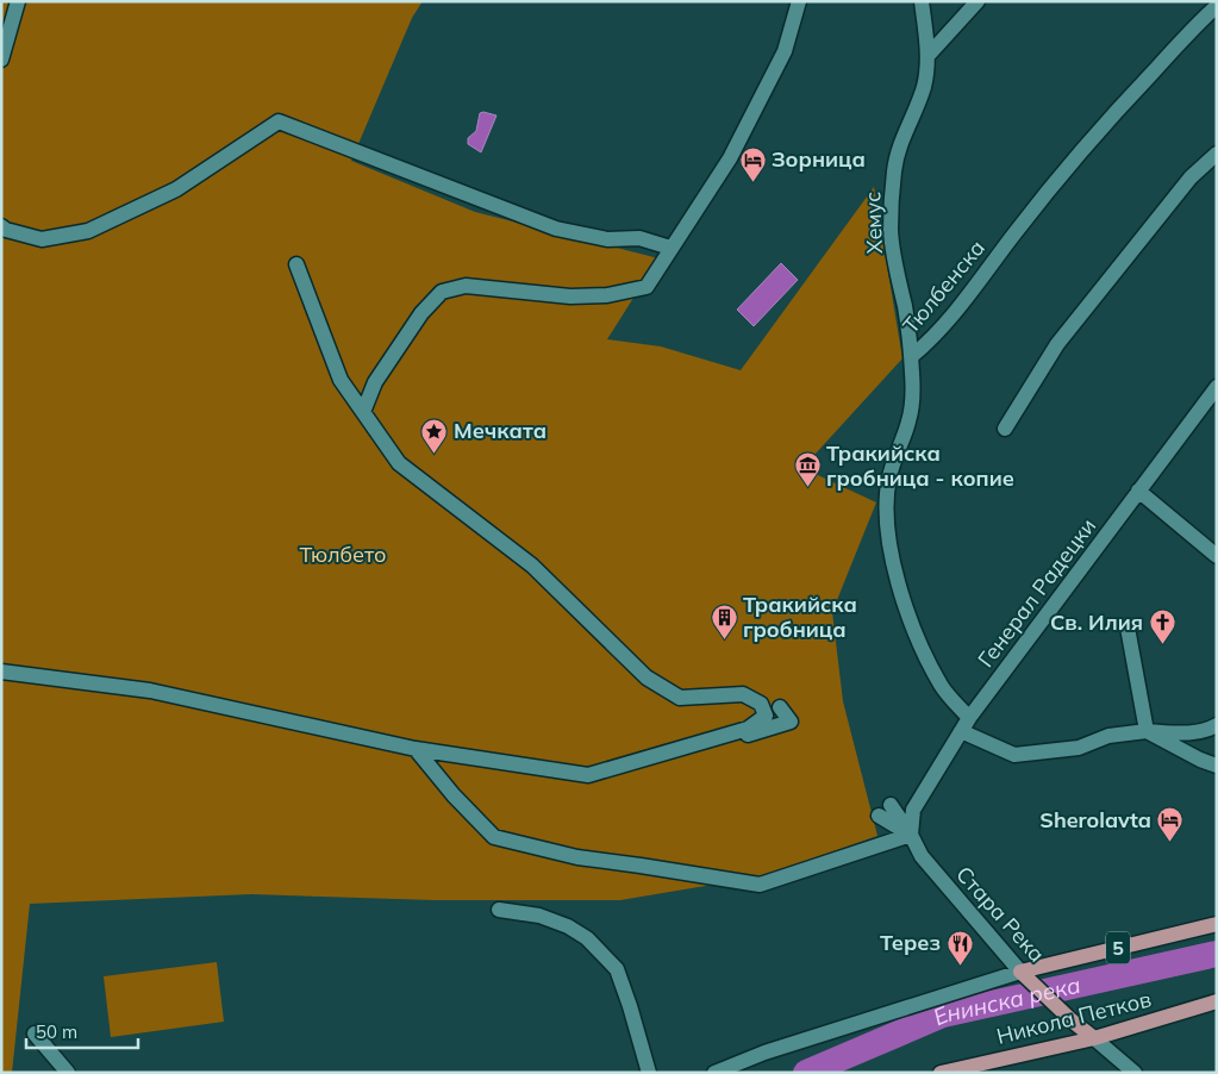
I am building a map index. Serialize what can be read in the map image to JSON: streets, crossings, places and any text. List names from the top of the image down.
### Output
{
  "streets": {
    "main road": ["Стара Река", "5", "Никола Петков"],
    "street": ["Хемус", "Тюлбенска", "Генерал Радецки"]
  },
  "crossings": [
    ["Хемус", "Тюлбенска"],
    ["Тюлбенска", "Генерал Радецки"],
    ["Генерал Радецки", "Стара Река"],
    ["Стара Река", "5"],
    ["Стара Река", "Никола Петков"]
  ],
  "water": ["Енинска река"],
  "parks": ["Тюлбето"],
  "places": {
    "hotel": ["Зорница", "Sherolavta"],
    "place": ["Мечката"],
    "museum": ["Тракийска гробница - копие"],
    "building": ["Тракийска гробница"],
    "church": ["Св. Илия"],
    "restaurant": ["Терез"]
  },
  "scale_bar": "50 m"
}
